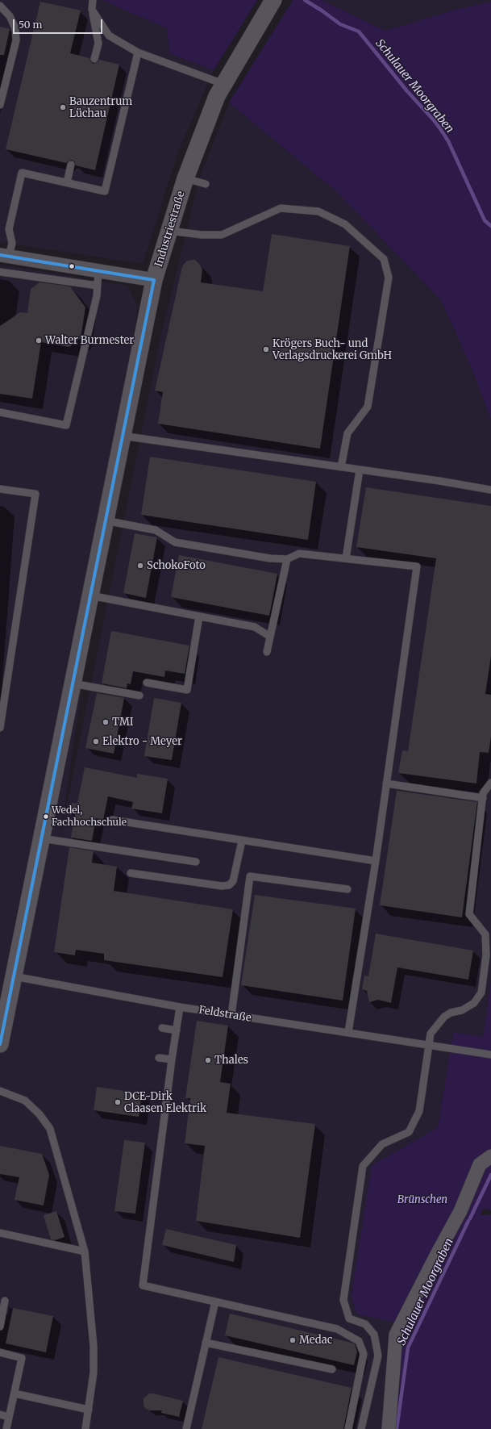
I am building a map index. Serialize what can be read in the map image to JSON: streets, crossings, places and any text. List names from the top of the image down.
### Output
{
  "streets": {
    "street": ["Industriestraße"],
    "lane": ["Feldstraße"]
  },
  "crossings": [
    ["Industriestraße", "Feldstraße"]
  ],
  "water": ["Schulauer Moorgraben"],
  "parks": ["Brünschen"],
  "places": [
    "Bauzentrum Lüchau",
    "Walter Burmester",
    "Krögers Buch- und Verlagsdruckerei GmbH",
    "SchokoFoto",
    "TMI",
    "Elektro - Meyer",
    "Wedel, Fachhochschule",
    "Thales",
    "DCE-Dirk Claasen Elektrik",
    "Medac"
  ],
  "scale_bar": "50 m"
}
